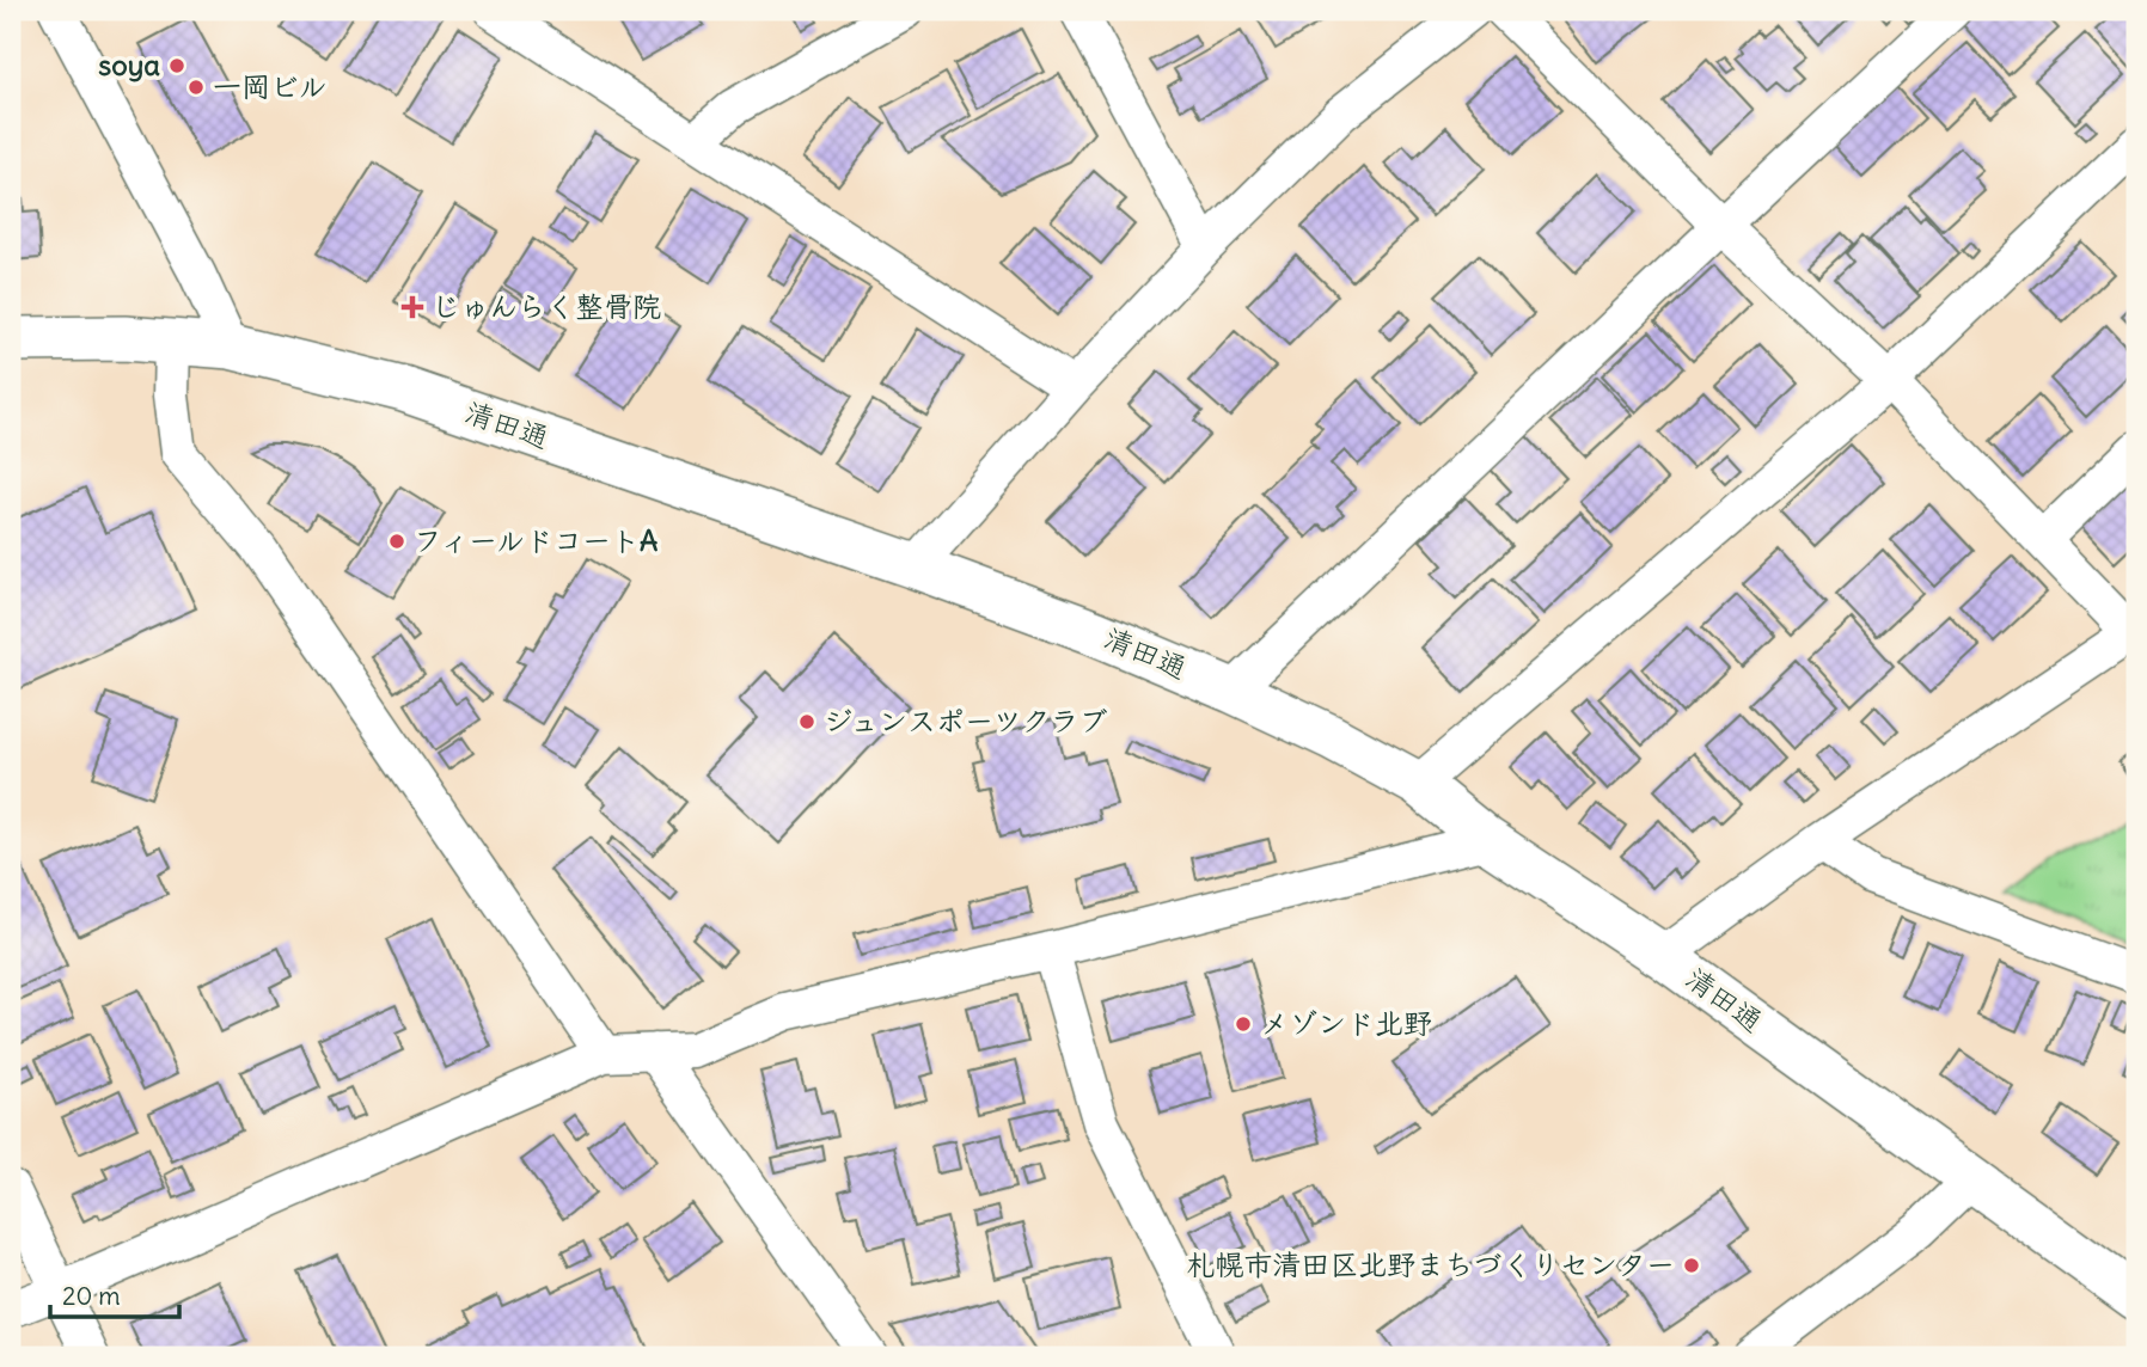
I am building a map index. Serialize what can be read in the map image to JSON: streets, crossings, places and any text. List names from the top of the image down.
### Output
{
  "streets": {
    "street": ["清田通"]
  },
  "places": {
    "other": [
      "soya",
      "一岡ビル",
      "フィールドコートA",
      "ジュンスポーツクラブ",
      "メゾンド北野",
      "札幌市清田区北野まちづくりセンター"
    ],
    "health": ["じゅんらく整骨院"]
  },
  "scale_bar": "20 m"
}
